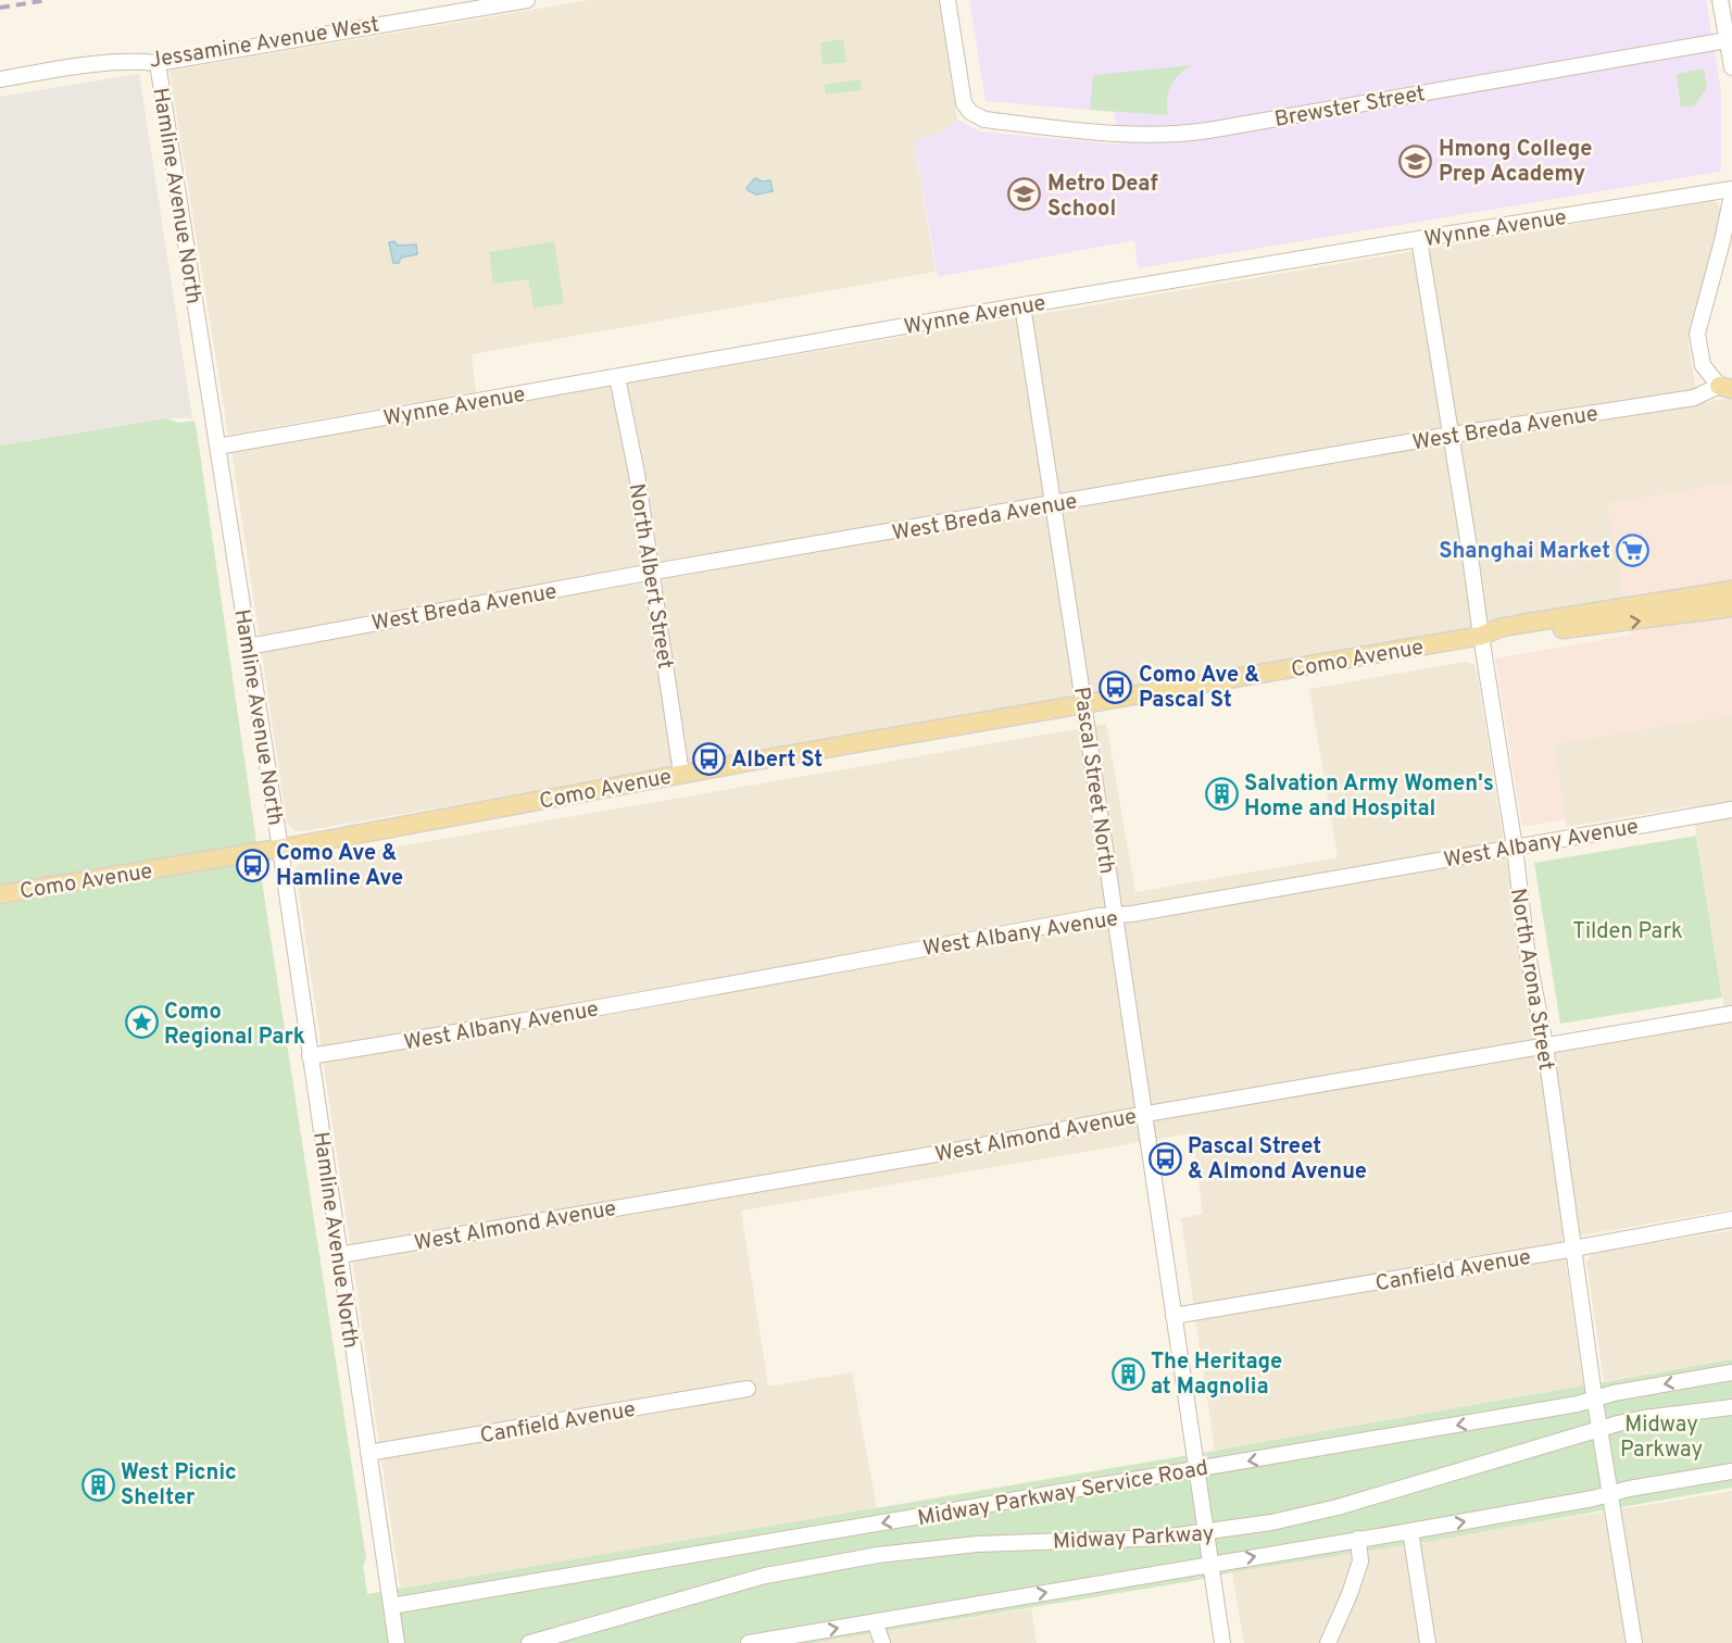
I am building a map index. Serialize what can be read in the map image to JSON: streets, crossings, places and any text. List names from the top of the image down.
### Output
{
  "streets": {
    "main road": ["Como Avenue"],
    "street": [
      "Jessamine Avenue West",
      "Brewster Street",
      "Hamline Avenue North",
      "Wynne Avenue",
      "West Breda Avenue",
      "North Albert Street",
      "Pascal Street North",
      "West Albany Avenue",
      "North Arona Street",
      "West Almond Avenue",
      "Canfield Avenue",
      "Midway Parkway Service Road",
      "Midway Parkway"
    ]
  },
  "crossings": [
    ["Jessamine Avenue West", "Hamline Avenue North"],
    ["Hamline Avenue North", "Wynne Avenue"],
    ["Hamline Avenue North", "West Breda Avenue"],
    ["Hamline Avenue North", "Como Avenue"],
    ["Hamline Avenue North", "West Albany Avenue"],
    ["Hamline Avenue North", "West Almond Avenue"],
    ["Hamline Avenue North", "Canfield Avenue"],
    ["Hamline Avenue North", "Midway Parkway Service Road"],
    ["Wynne Avenue", "North Albert Street"],
    ["Wynne Avenue", "Pascal Street North"],
    ["Wynne Avenue", "North Arona Street"],
    ["West Breda Avenue", "North Albert Street"],
    ["West Breda Avenue", "Pascal Street North"],
    ["West Breda Avenue", "North Arona Street"],
    ["North Albert Street", "Como Avenue"],
    ["Como Avenue", "Pascal Street North"],
    ["Como Avenue", "North Arona Street"],
    ["Pascal Street North", "West Albany Avenue"],
    ["Pascal Street North", "West Almond Avenue"],
    ["Pascal Street North", "Canfield Avenue"],
    ["Pascal Street North", "Midway Parkway Service Road"],
    ["Pascal Street North", "Midway Parkway"],
    ["West Albany Avenue", "North Arona Street"],
    ["North Arona Street", "West Almond Avenue"],
    ["North Arona Street", "Canfield Avenue"],
    ["North Arona Street", "Midway Parkway Service Road"],
    ["North Arona Street", "Midway Parkway"]
  ],
  "parks": ["Tilden Park", "Midway Parkway"],
  "places": {
    "school or university": ["Hmong College Prep Academy", "Metro Deaf School"],
    "supermarket": ["Shanghai Market"],
    "bus stop": [
      "Como Ave & Pascal St",
      "Albert St",
      "Como Ave & Hamline Ave",
      "Pascal Street & Almond Avenue"
    ],
    "building": ["Salvation Army Women's Home and Hospital", "The Heritage at Magnolia", "West Picnic Shelter"],
    "place": ["Como Regional Park"]
  }
}
